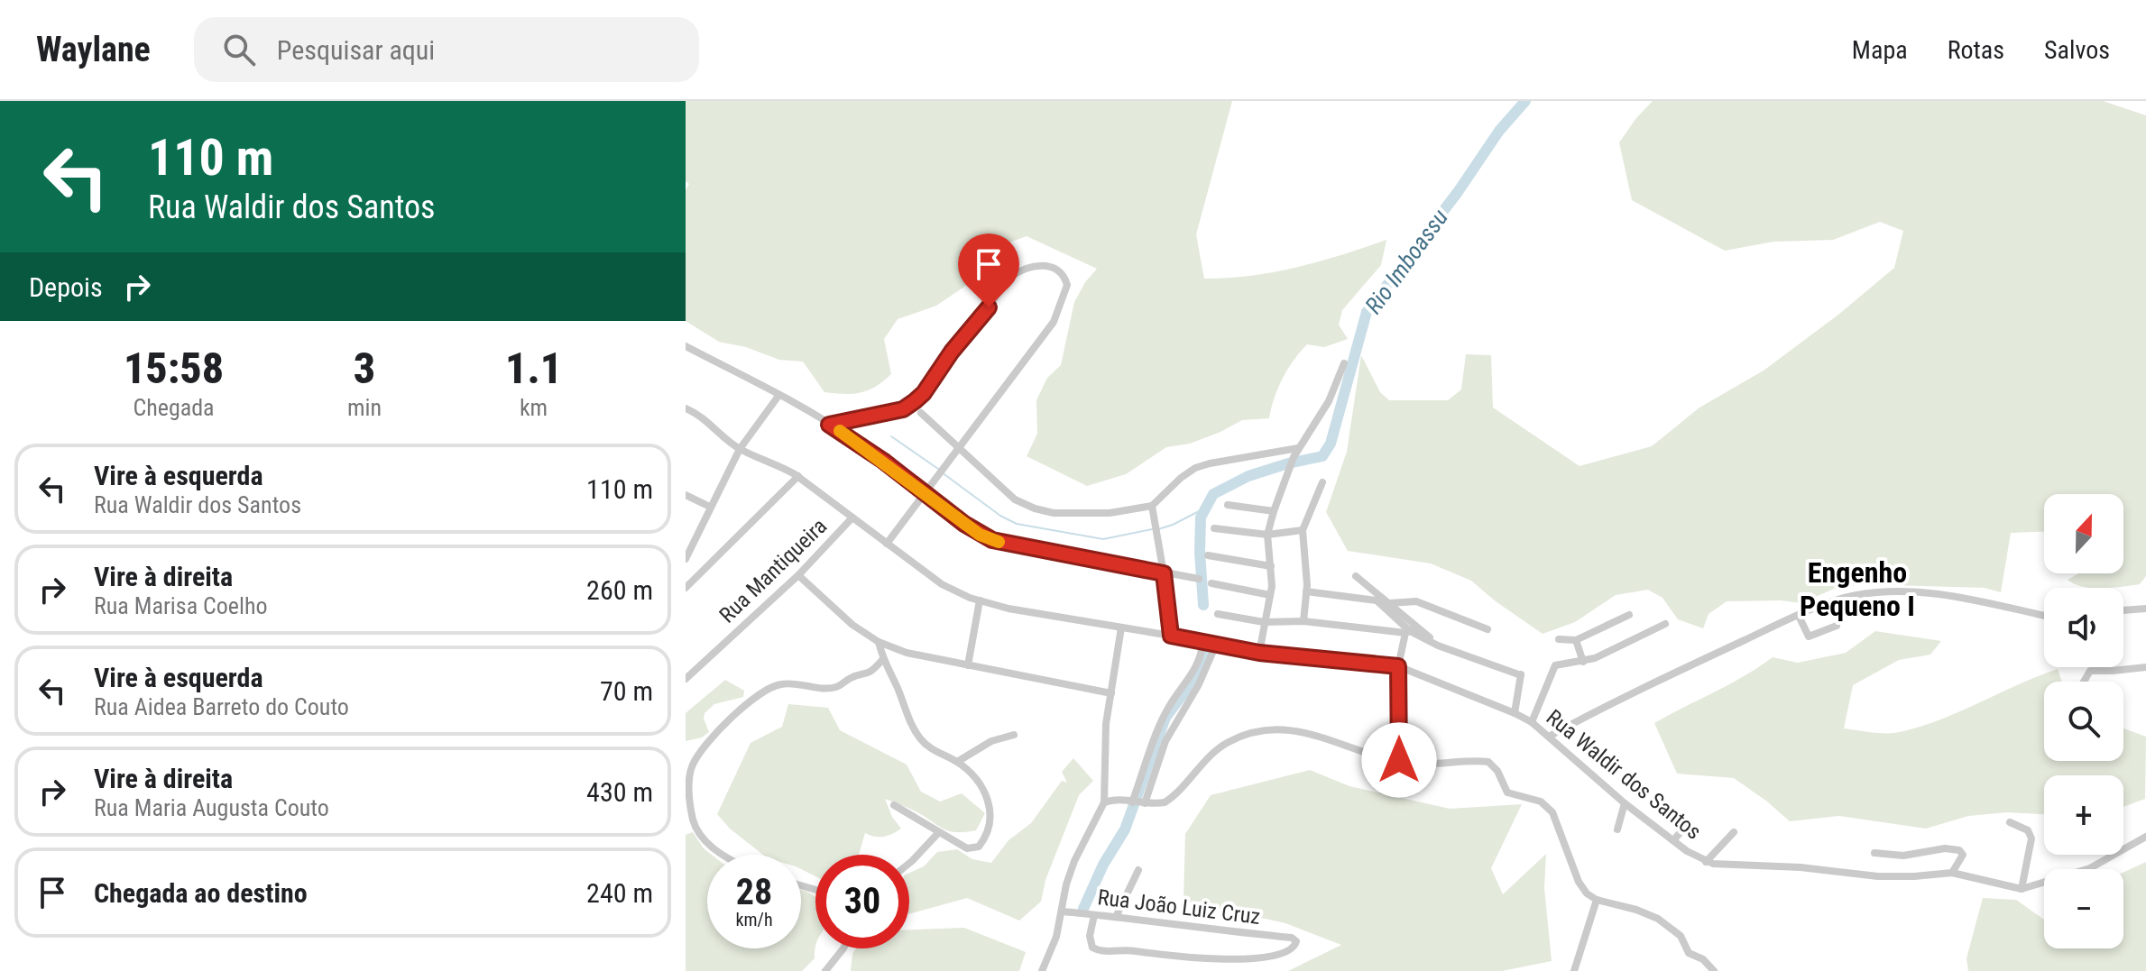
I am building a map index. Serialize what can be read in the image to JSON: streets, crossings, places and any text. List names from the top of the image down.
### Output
{
  "streets": {
    "street": ["Rua Mantiqueira", "Rua Waldir dos Santos", "Rua João Luiz Cruz"]
  },
  "crossings": [
    ["Rua Mantiqueira", "Rua Waldir dos Santos"]
  ],
  "districts": ["Engenho Pequeno I"],
  "water": ["Rio Imboassu"],
  "north": "top",
  "page": {
    "header": "Waylane",
    "search": "Pesquisar aqui",
    "nav": ["Mapa", "Rotas", "Salvos"],
    "turn": ["110 m", "Rua Waldir dos Santos"],
    "then": "Depois",
    "eta": [
      "15:58",
      "Chegada",
      "3",
      "min",
      "1.1",
      "km"
    ],
    "list": [
      {
        "name": "Vire à esquerda",
        "note": "Rua Waldir dos Santos",
        "value": "110 m"
      },
      {
        "name": "Vire à direita",
        "note": "Rua Marisa Coelho",
        "value": "260 m"
      },
      {
        "name": "Vire à esquerda",
        "note": "Rua Aidea Barreto do Couto",
        "value": "70 m"
      },
      {
        "name": "Vire à direita",
        "note": "Rua Maria Augusta Couto",
        "value": "430 m"
      },
      {
        "name": "Chegada ao destino",
        "value": "240 m"
      }
    ],
    "map_buttons": ["+", "−"],
    "speed": "28 km/h",
    "limit": "30"
  }
}
